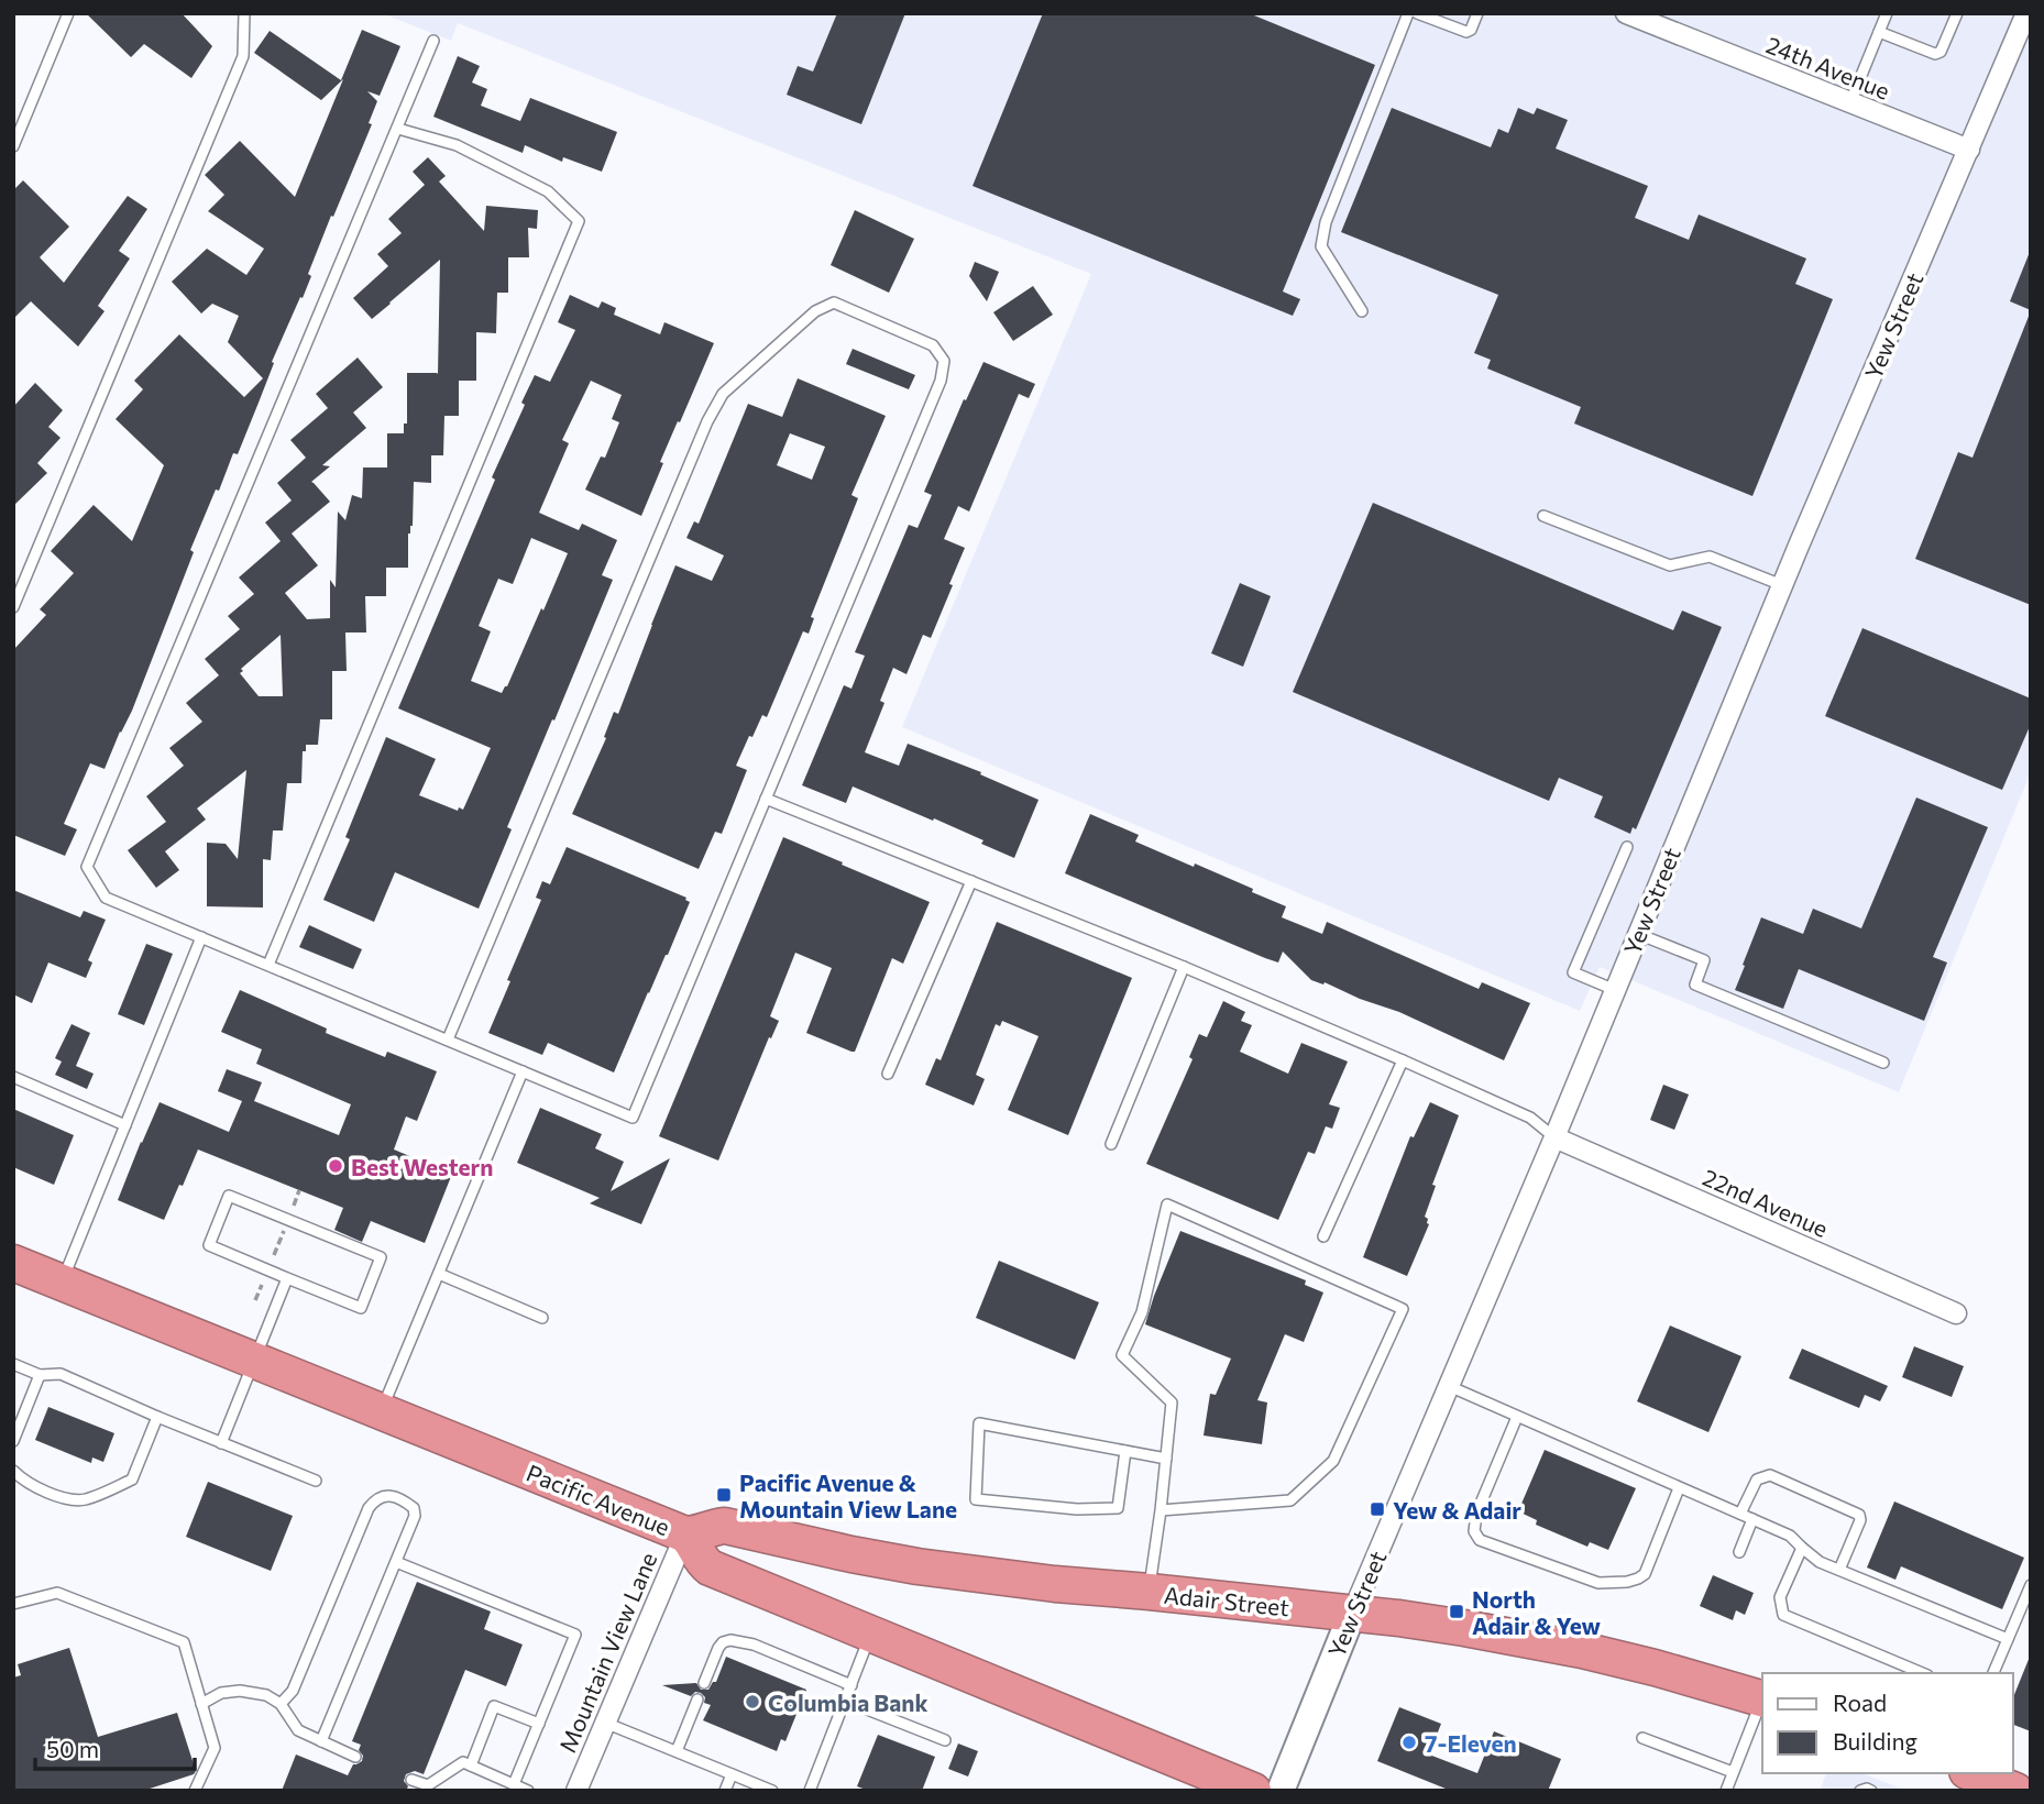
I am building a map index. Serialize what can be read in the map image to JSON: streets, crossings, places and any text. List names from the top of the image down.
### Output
{
  "streets": {
    "highway": ["Pacific Avenue", "Adair Street"],
    "street": [
      "24th Avenue",
      "Yew Street",
      "22nd Avenue",
      "Mountain View Lane"
    ]
  },
  "crossings": [
    ["24th Avenue", "Yew Street"],
    ["Yew Street", "22nd Avenue"],
    ["Yew Street", "Adair Street"],
    ["Pacific Avenue", "Adair Street"],
    ["Pacific Avenue", "Mountain View Lane"],
    ["Adair Street", "Mountain View Lane"]
  ],
  "places": {
    "other": ["Best Western", "Columbia Bank", "7-Eleven"],
    "transit": ["Pacific Avenue & Mountain View Lane", "Yew & Adair", "North Adair & Yew"]
  },
  "legend": ["Road", "Building"],
  "scale_bar": "50 m"
}
